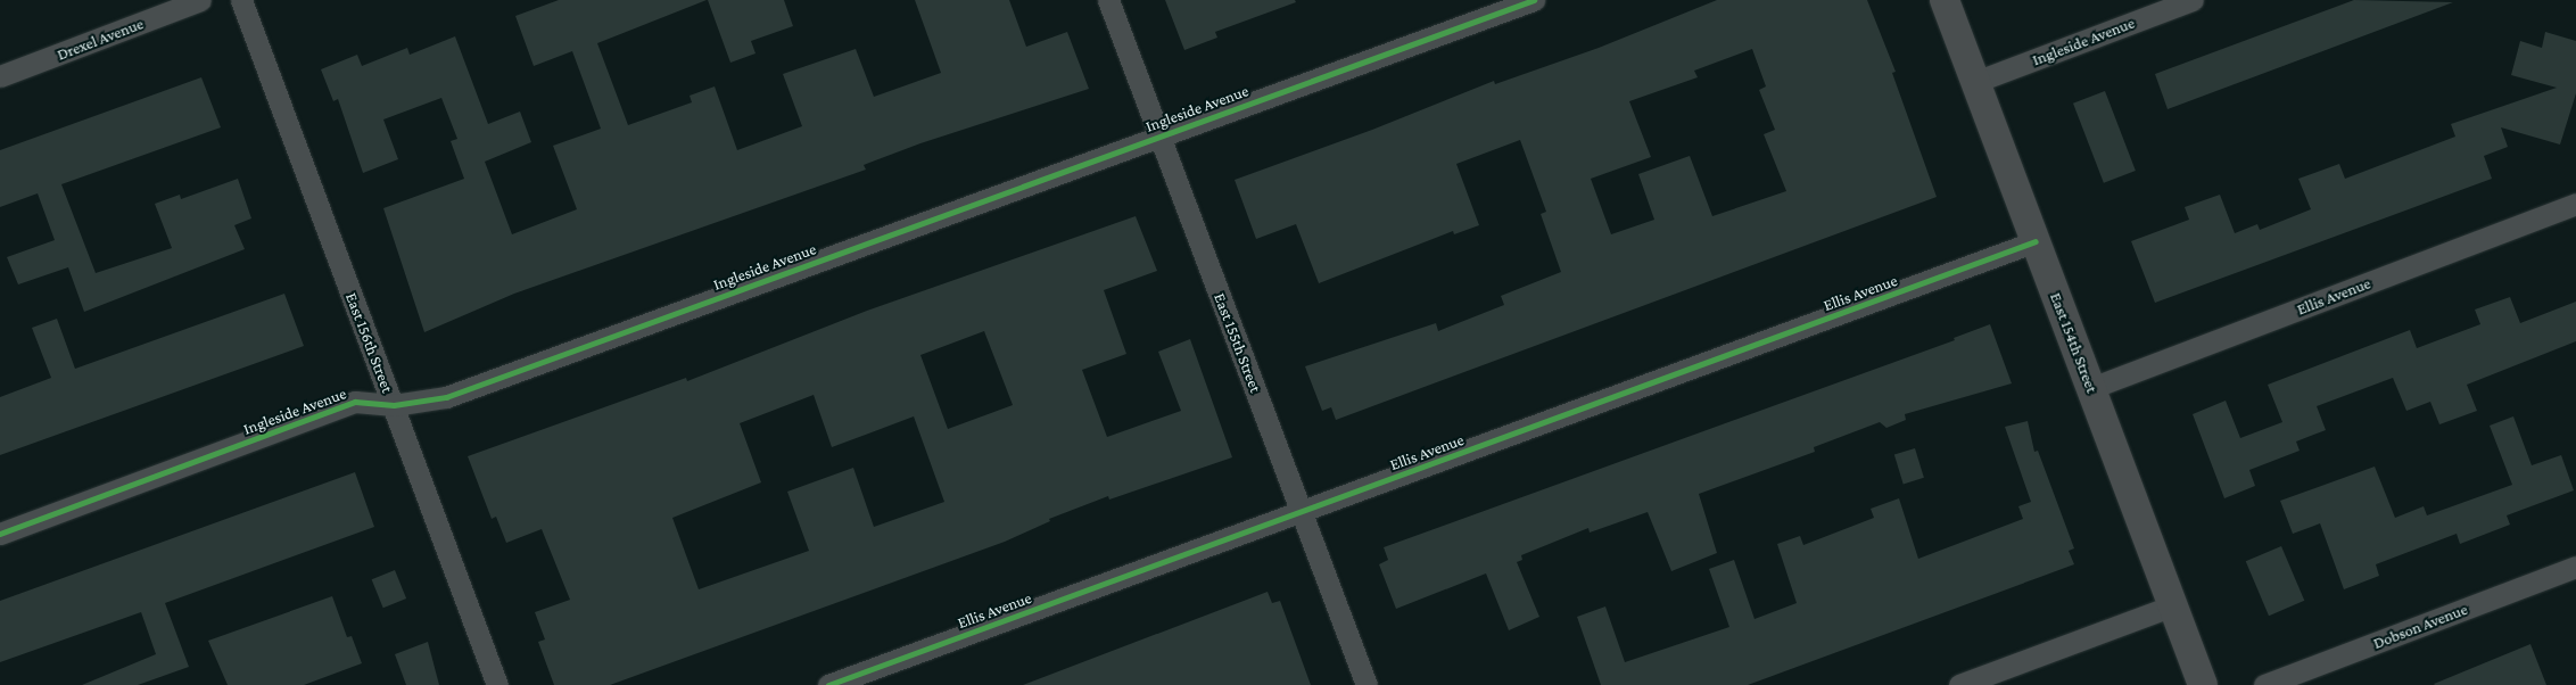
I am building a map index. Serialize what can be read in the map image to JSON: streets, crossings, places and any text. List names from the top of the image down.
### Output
{
  "streets": {
    "street": [
      "Drexel Avenue",
      "Ingleside Avenue",
      "Ellis Avenue",
      "East 156th Street",
      "East 155th Street",
      "East 154th Street",
      "Dobson Avenue"
    ]
  },
  "crossings": [
    ["Ingleside Avenue", "East 156th Street"],
    ["Ingleside Avenue", "East 155th Street"],
    ["Ingleside Avenue", "East 154th Street"],
    ["Ellis Avenue", "East 155th Street"],
    ["Ellis Avenue", "East 154th Street"]
  ]
}
